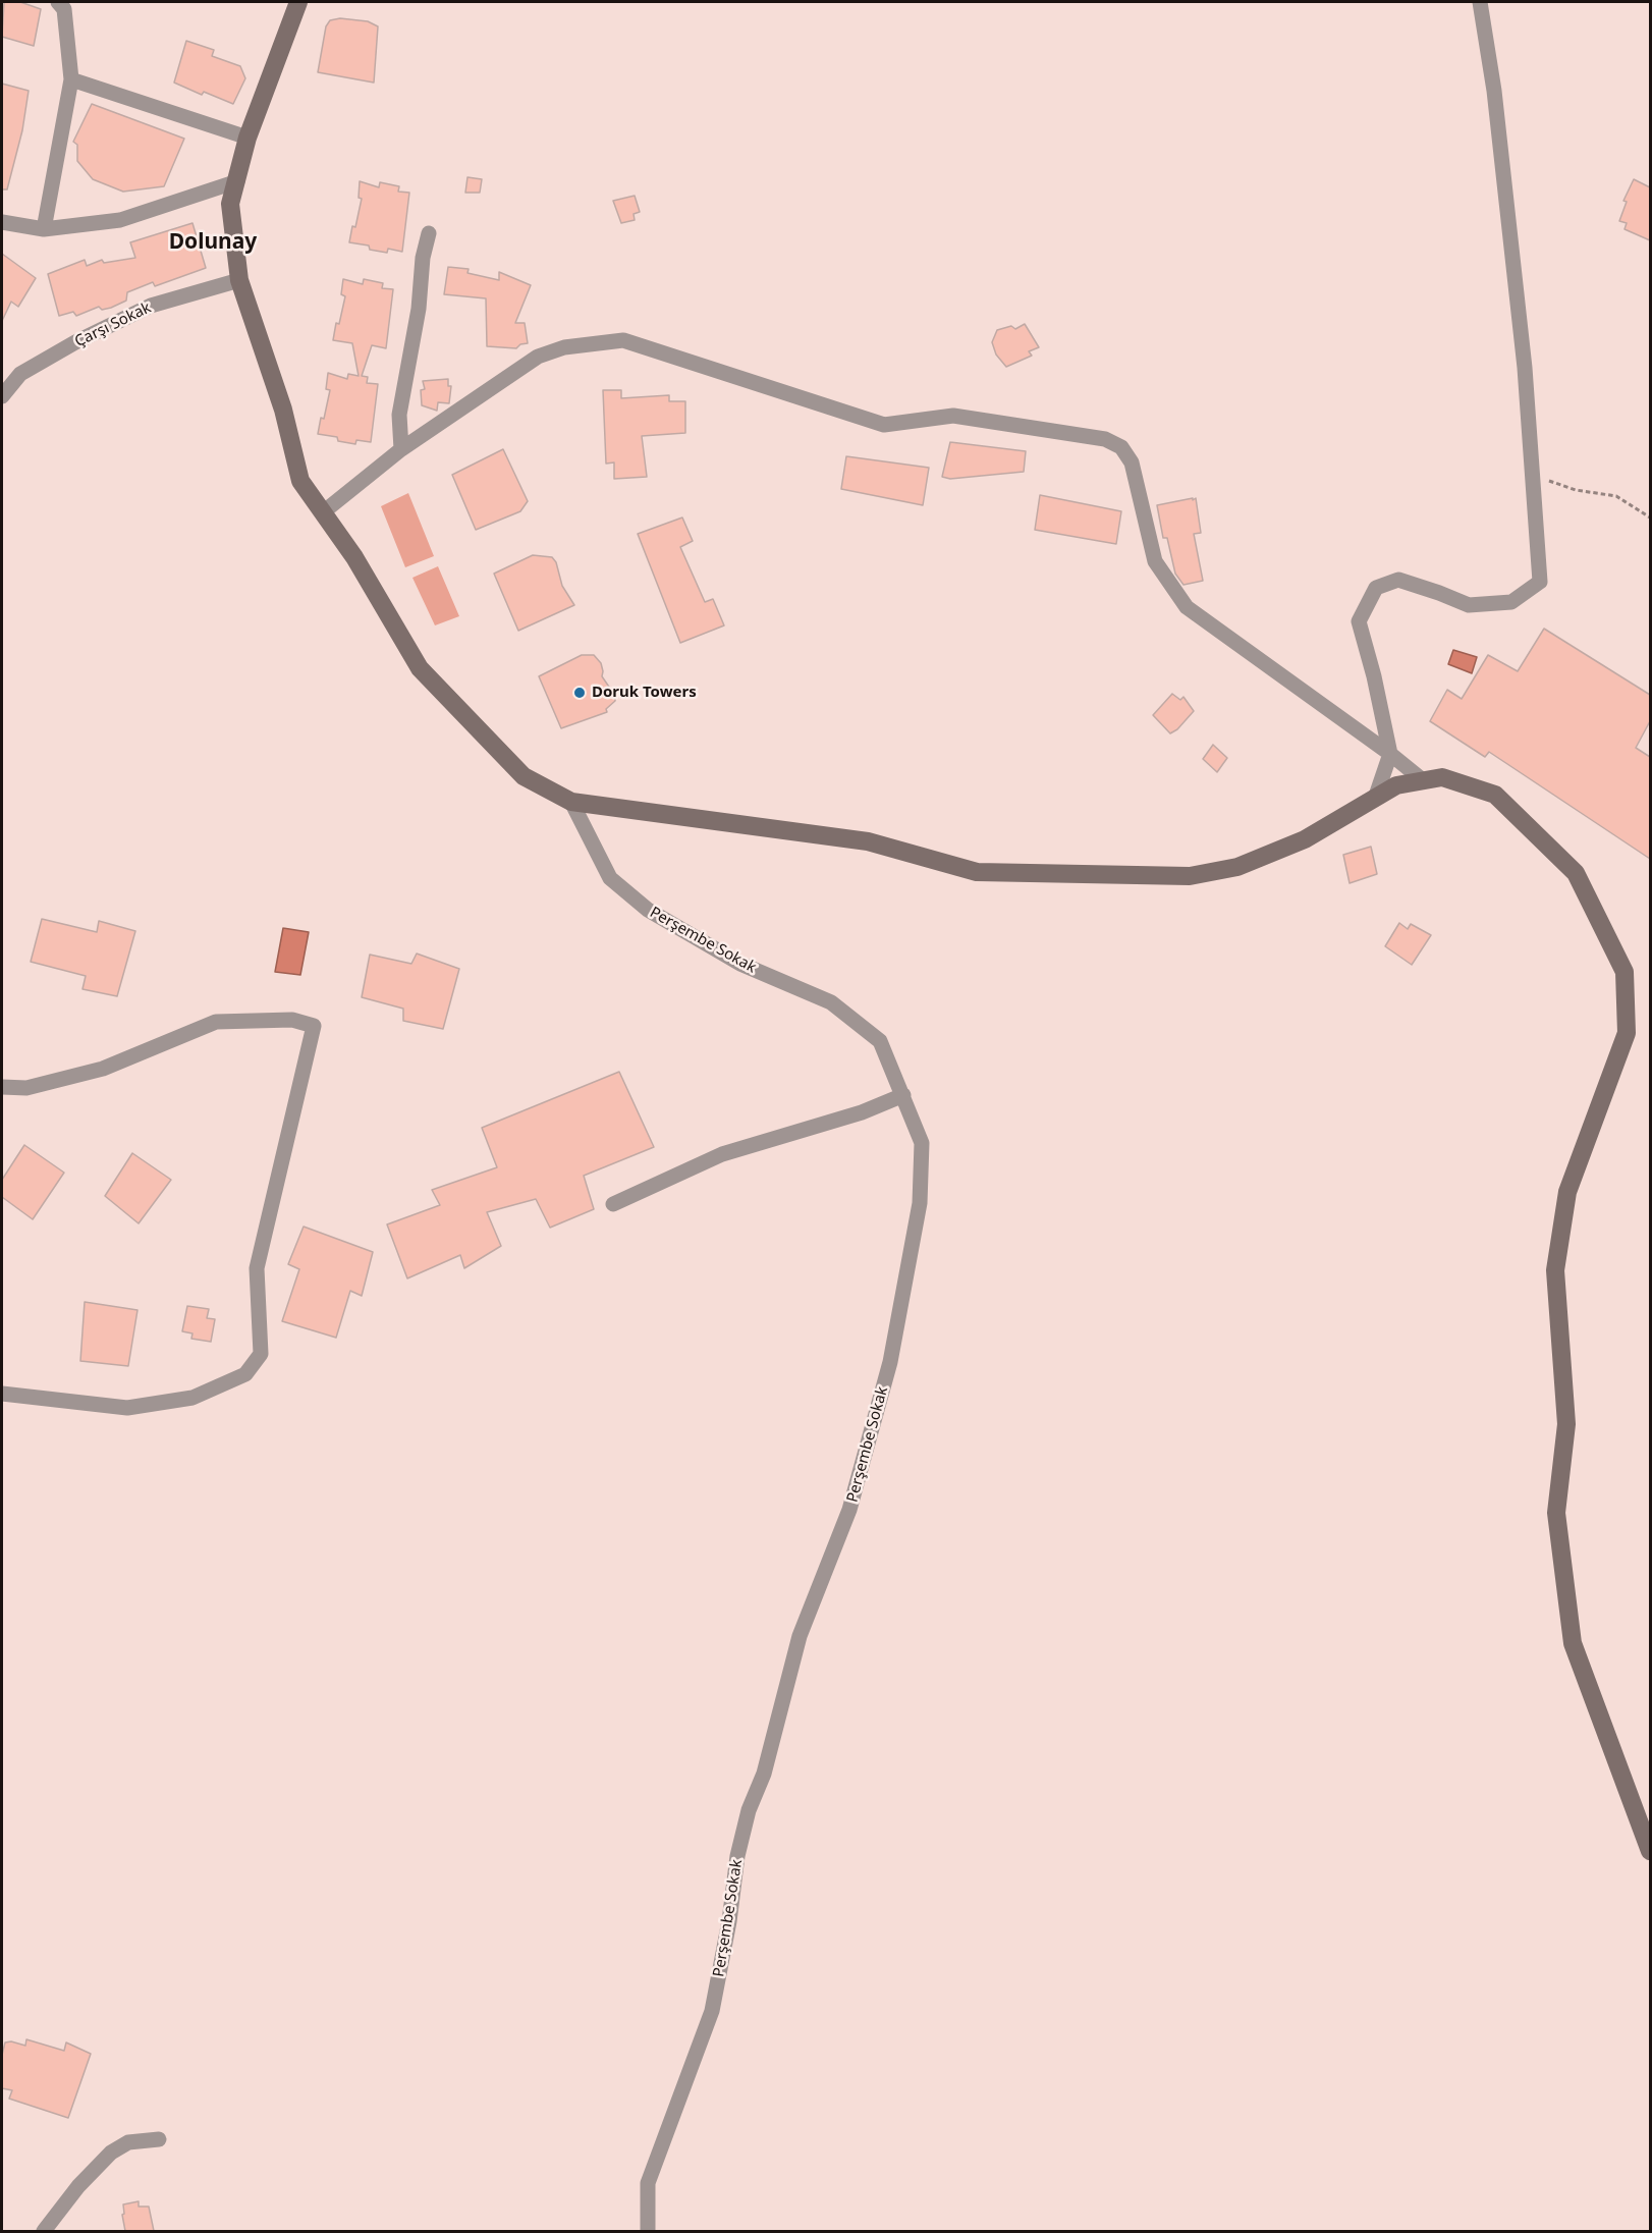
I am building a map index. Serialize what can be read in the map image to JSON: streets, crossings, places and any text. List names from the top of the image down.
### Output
{
  "streets": {
    "street": ["Çarşı Sokak", "Perşembe Sokak"]
  },
  "districts": ["Dolunay"],
  "places": ["Doruk Towers"]
}
